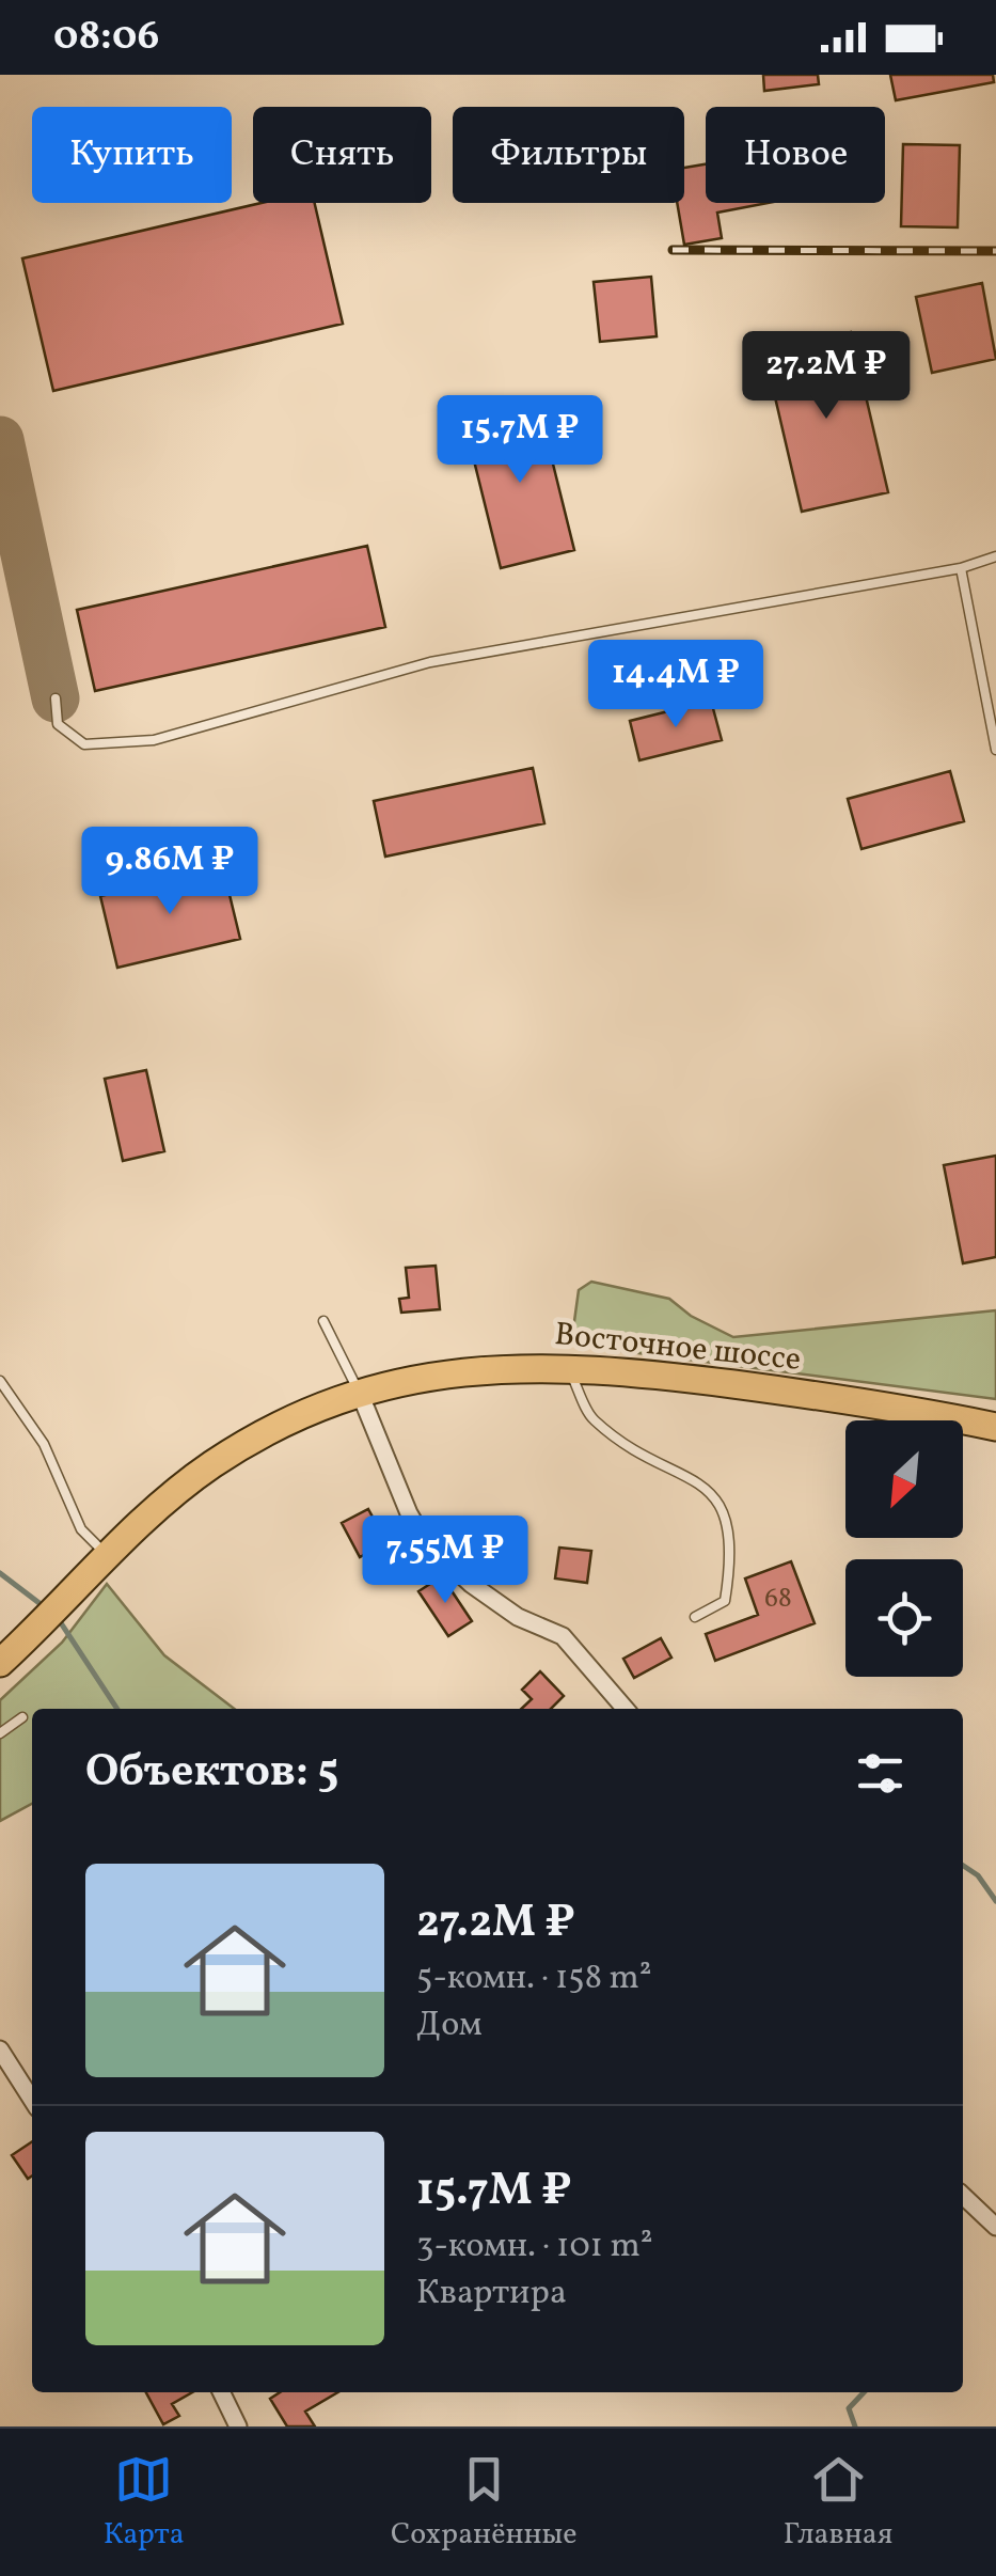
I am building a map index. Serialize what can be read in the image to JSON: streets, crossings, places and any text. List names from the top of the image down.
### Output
{
  "streets": {
    "main road": ["Восточное шоссе"]
  },
  "house_numbers": ["68"],
  "north": "bottom left",
  "page": {
    "status": "08:06",
    "chip": [
      "Купить",
      "Снять",
      "Фильтры",
      "Новое"
    ],
    "price": [
      "27.2M ₽",
      "15.7M ₽",
      "14.4M ₽",
      "9.86M ₽",
      "7.55M ₽"
    ],
    "heading": "Объектов: 5",
    "list": [
      {
        "name": "27.2M ₽",
        "note": "5-комн. · 158 m² · Дом"
      },
      {
        "name": "15.7M ₽",
        "note": "3-комн. · 101 m² · Квартира"
      }
    ],
    "tabs": ["Карта", "Сохранённые", "Главная"]
  }
}
